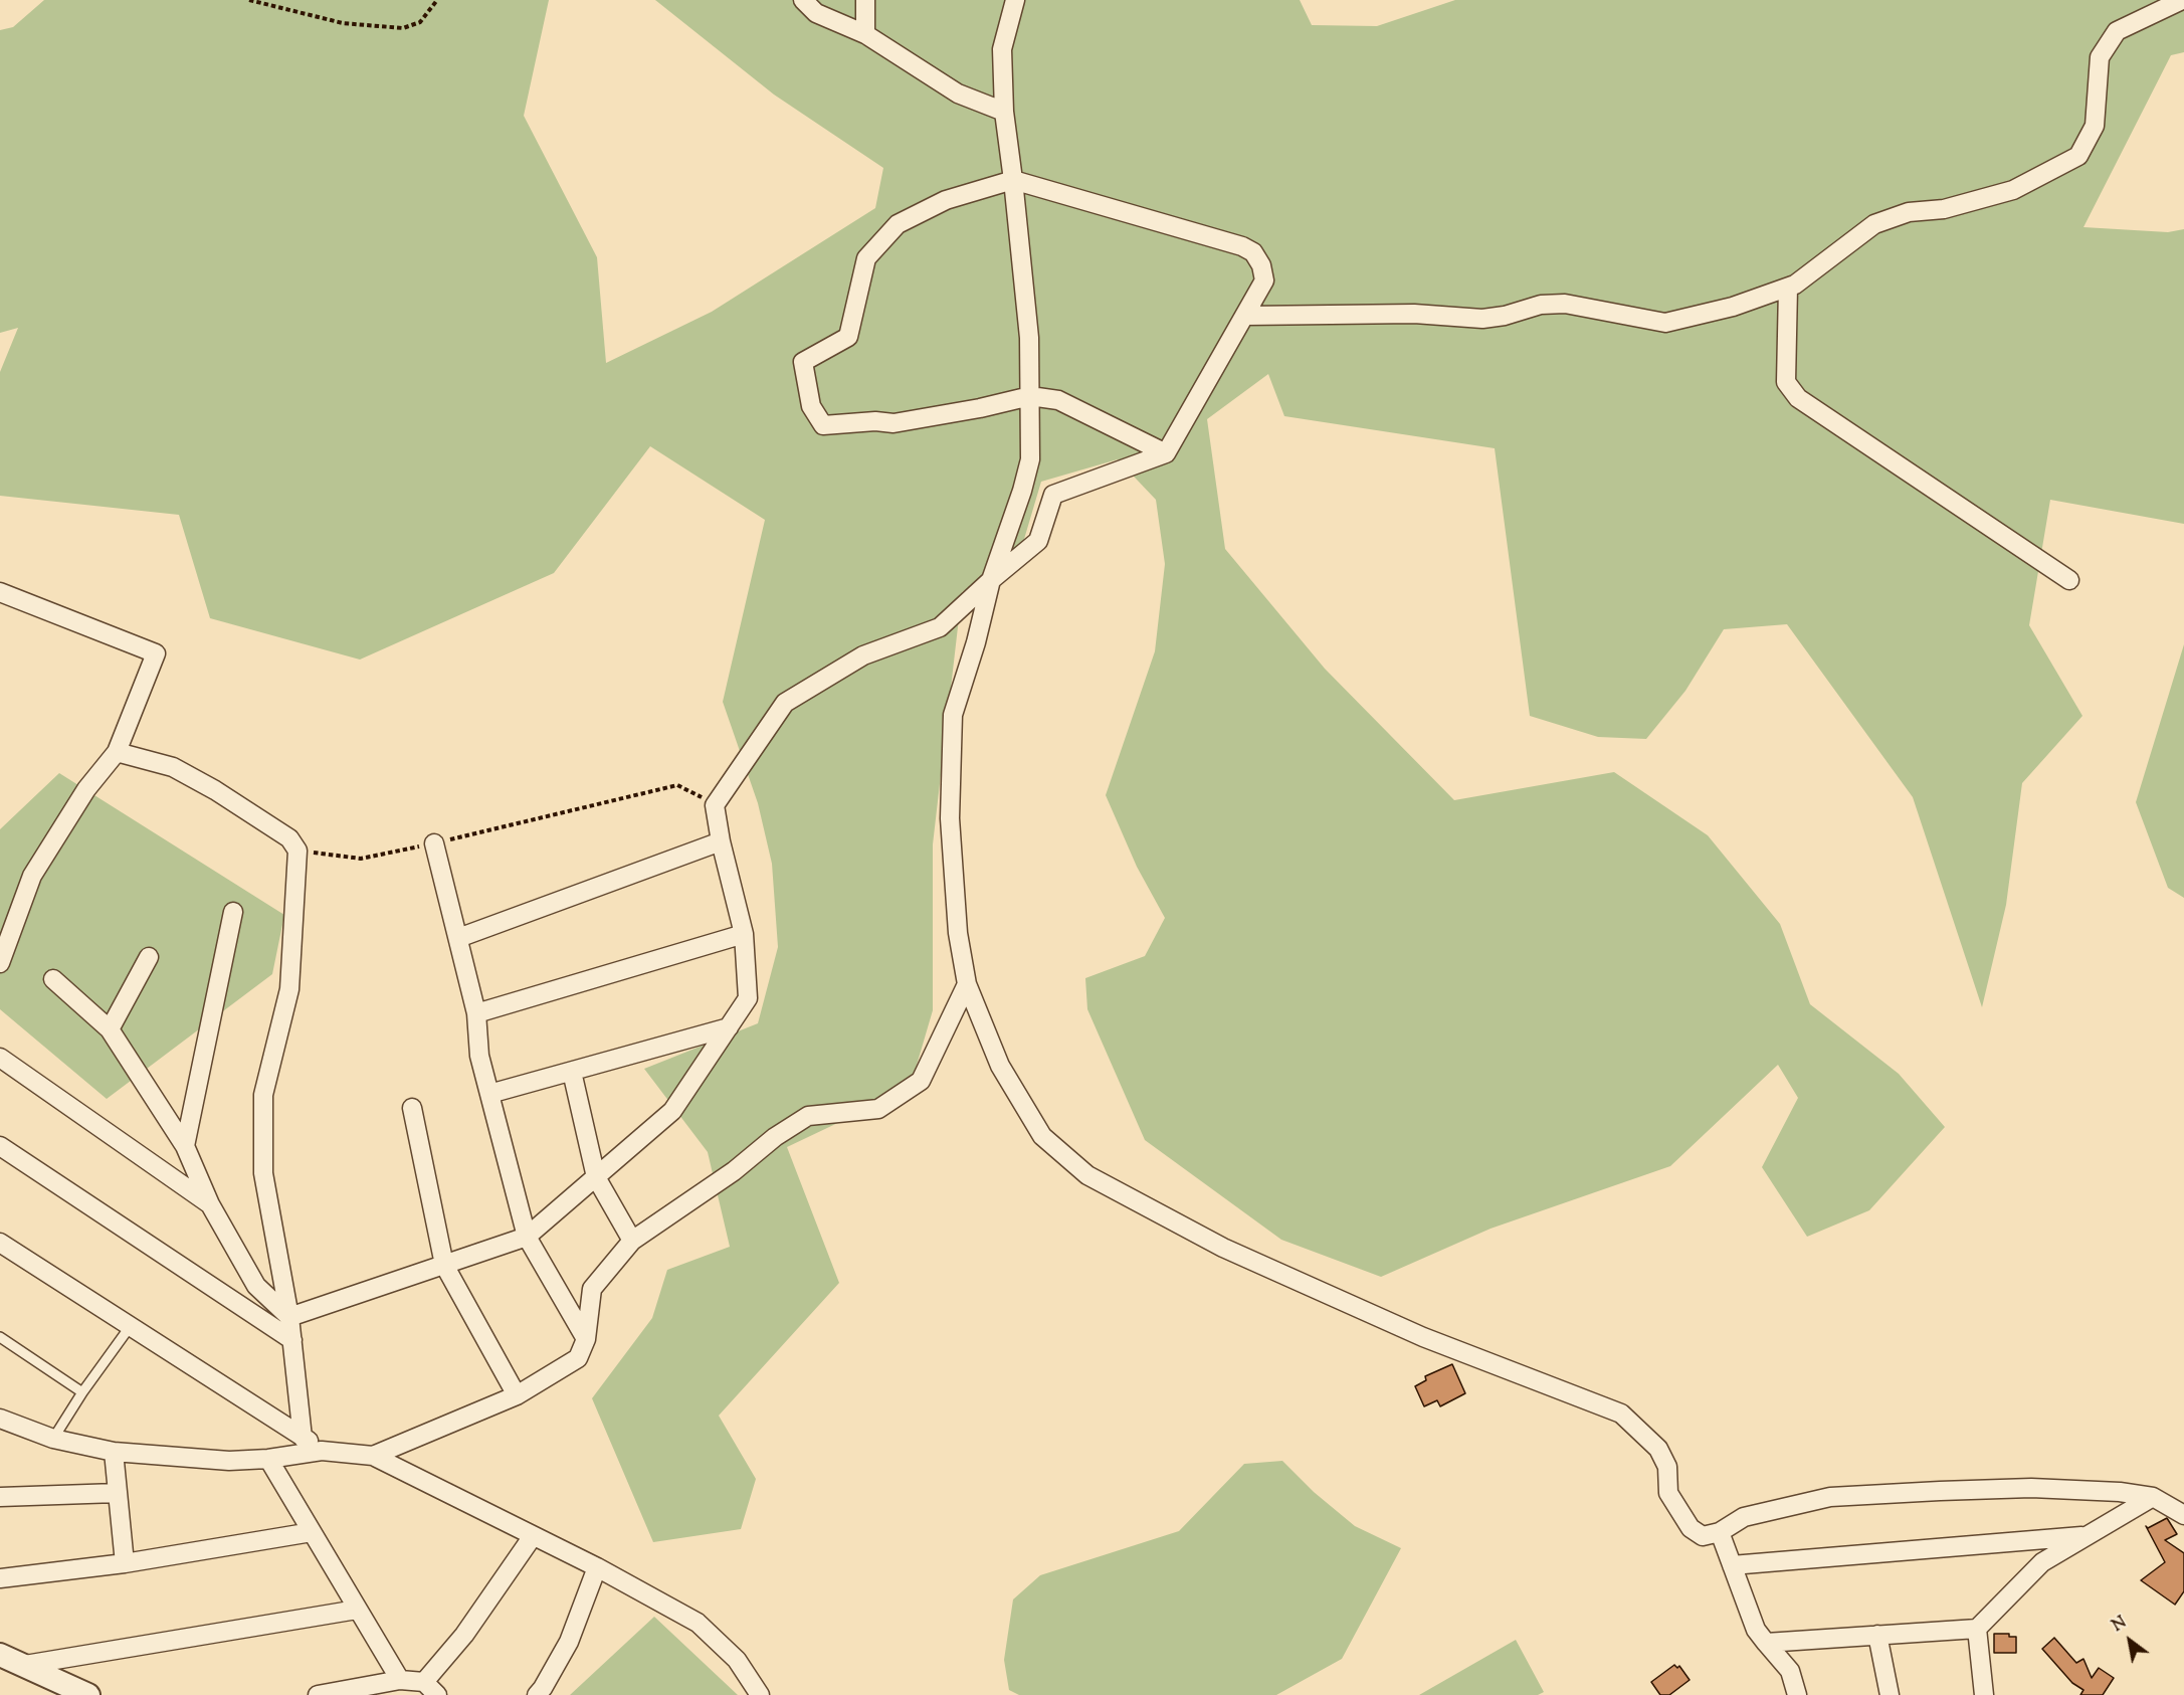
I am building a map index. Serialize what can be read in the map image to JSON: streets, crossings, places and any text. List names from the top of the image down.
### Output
{
  "north": "top left"
}
